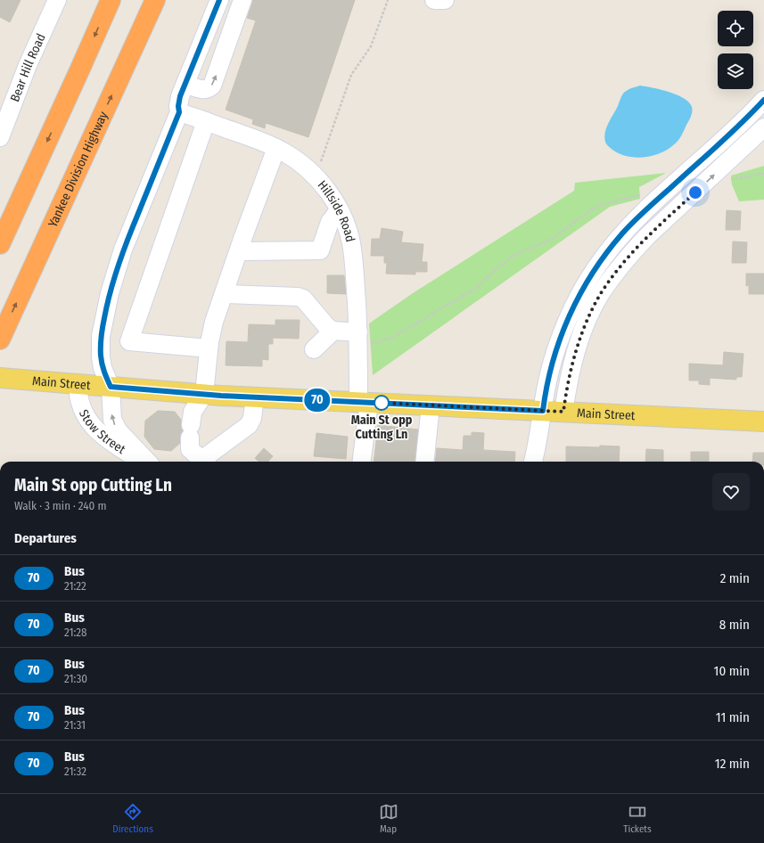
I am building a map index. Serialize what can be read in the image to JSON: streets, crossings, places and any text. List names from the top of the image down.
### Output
{
  "streets": {
    "highway": ["Yankee Division Highway"],
    "main road": ["Main Street"],
    "street": ["Bear Hill Road", "Hillside Road", "Stow Street"]
  },
  "crossings": [
    ["Hillside Road", "Main Street"],
    ["Main Street", "Stow Street"]
  ],
  "places": ["Main St opp Cutting Ln"],
  "lines": ["bus line 70"],
  "page": {
    "on_map": "70",
    "heading": [
      ["Main St opp Cutting Ln", "Walk · 3 min · 240 m"],
      "Departures"
    ],
    "list": [
      {
        "mark": "70",
        "name": "Bus",
        "note": "21:22",
        "value": "2 min"
      },
      {
        "mark": "70",
        "name": "Bus",
        "note": "21:28",
        "value": "8 min"
      },
      {
        "mark": "70",
        "name": "Bus",
        "note": "21:30",
        "value": "10 min"
      },
      {
        "mark": "70",
        "name": "Bus",
        "note": "21:31",
        "value": "11 min"
      },
      {
        "mark": "70",
        "name": "Bus",
        "note": "21:32",
        "value": "12 min"
      }
    ],
    "tabs": ["Directions", "Map", "Tickets"]
  }
}
